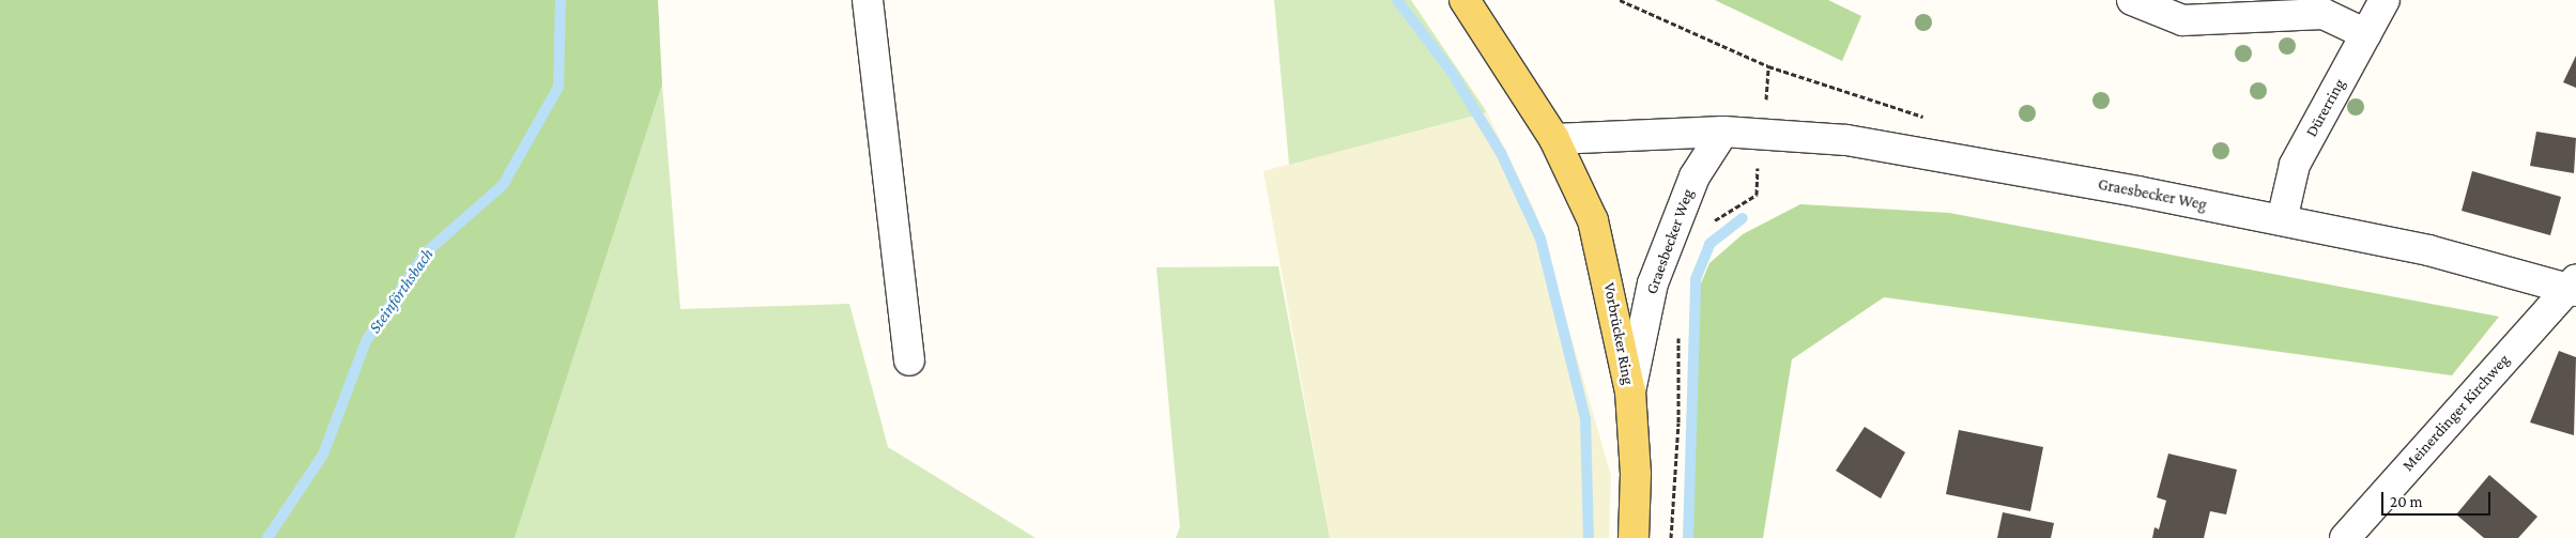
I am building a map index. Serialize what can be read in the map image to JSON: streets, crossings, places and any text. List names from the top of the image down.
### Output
{
  "streets": {
    "main road": ["Vorbrücker Ring"],
    "street": ["Dürerring", "Graesbecker Weg", "Meinerdinger Kirchweg"]
  },
  "crossings": [
    ["Dürerring", "Graesbecker Weg"],
    ["Graesbecker Weg", "Vorbrücker Ring"],
    ["Graesbecker Weg", "Meinerdinger Kirchweg"]
  ],
  "water": ["Steinförthsbach"],
  "scale_bar": "20 m"
}
